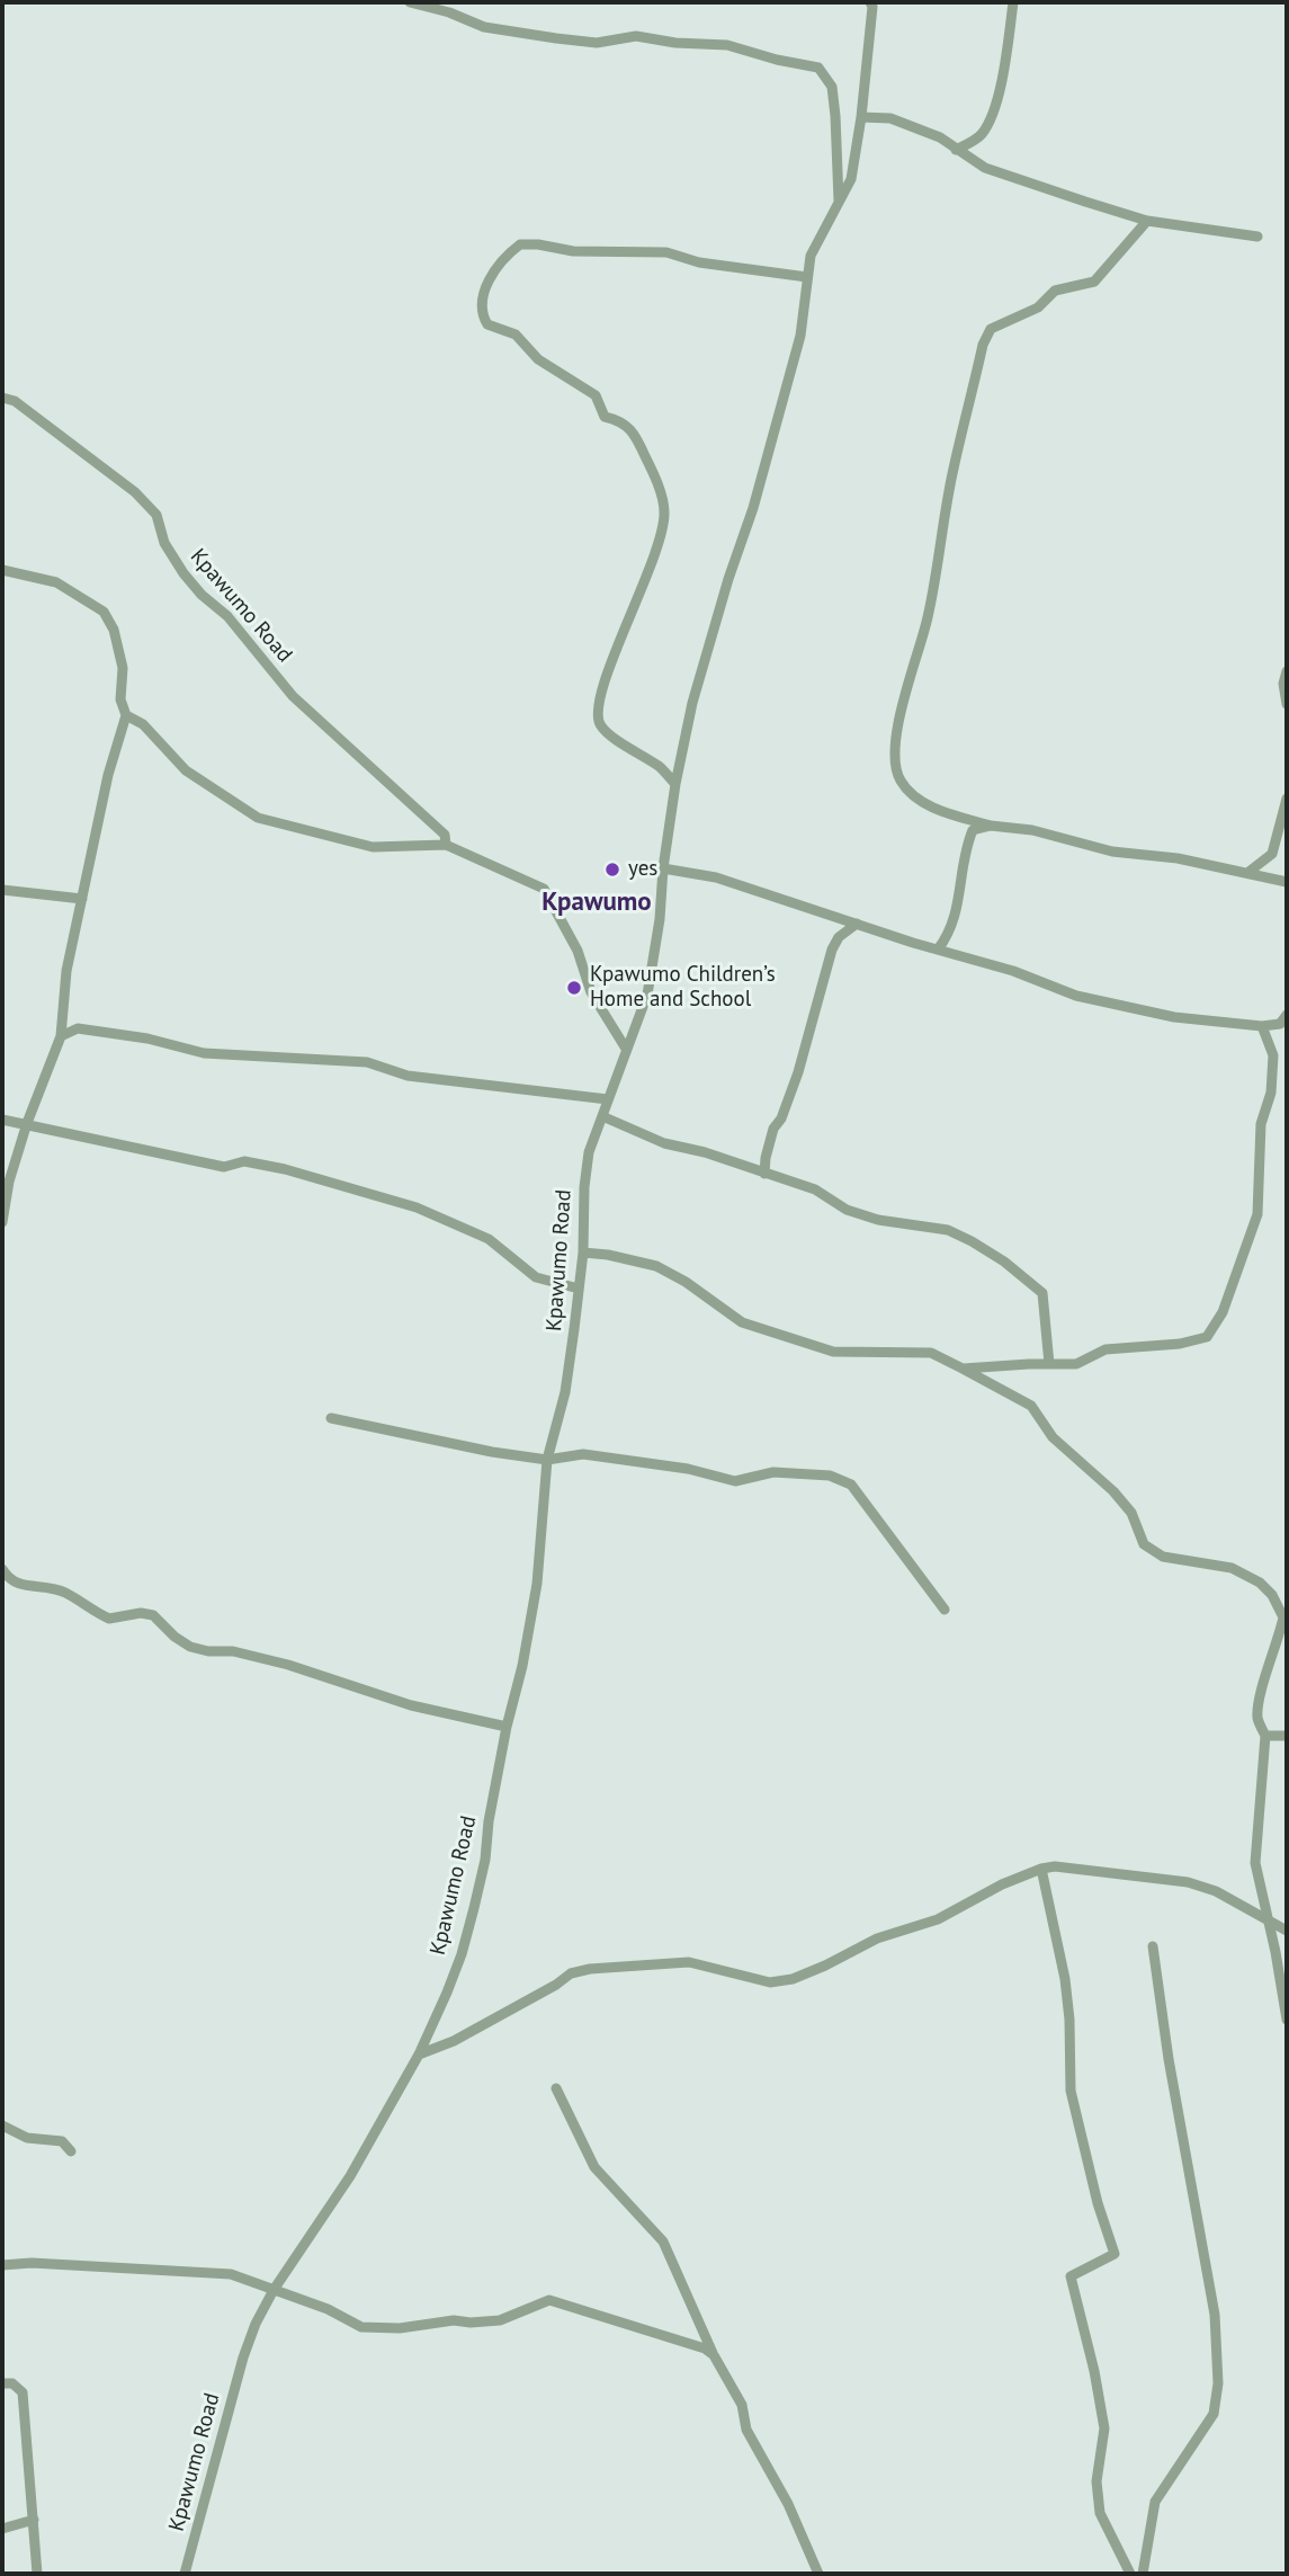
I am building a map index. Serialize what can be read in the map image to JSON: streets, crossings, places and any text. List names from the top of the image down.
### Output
{
  "streets": {
    "street": ["Kpawumo Road"]
  },
  "districts": ["Kpawumo"],
  "places": ["yes", "Kpawumo Children’s Home and School"]
}
